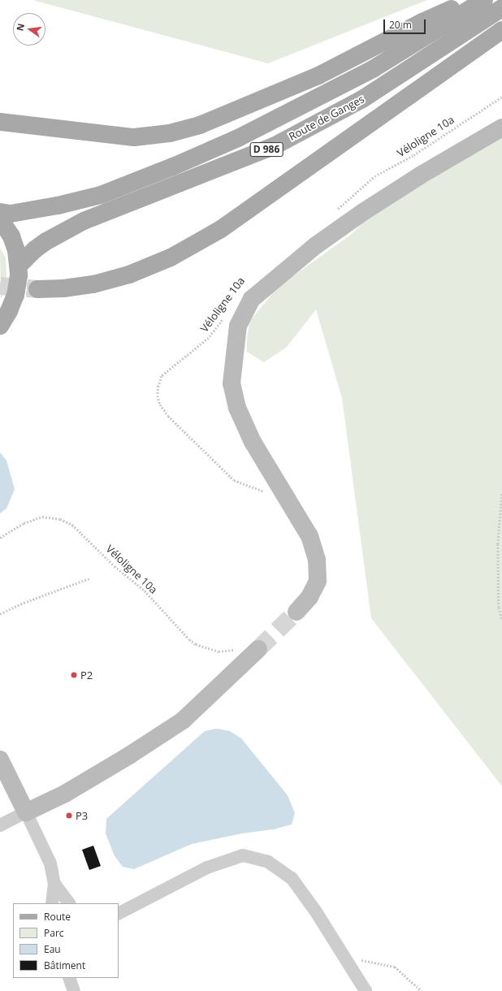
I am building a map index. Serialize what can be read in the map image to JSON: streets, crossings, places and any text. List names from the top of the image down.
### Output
{
  "streets": {
    "main road": ["Route de Ganges", "D 986"],
    "path": ["Véloligne 10a"]
  },
  "places": ["P2", "P3"],
  "legend": [
    "Route",
    "Parc",
    "Eau",
    "Bâtiment"
  ],
  "scale_bar": "20 m",
  "north": "left"
}
